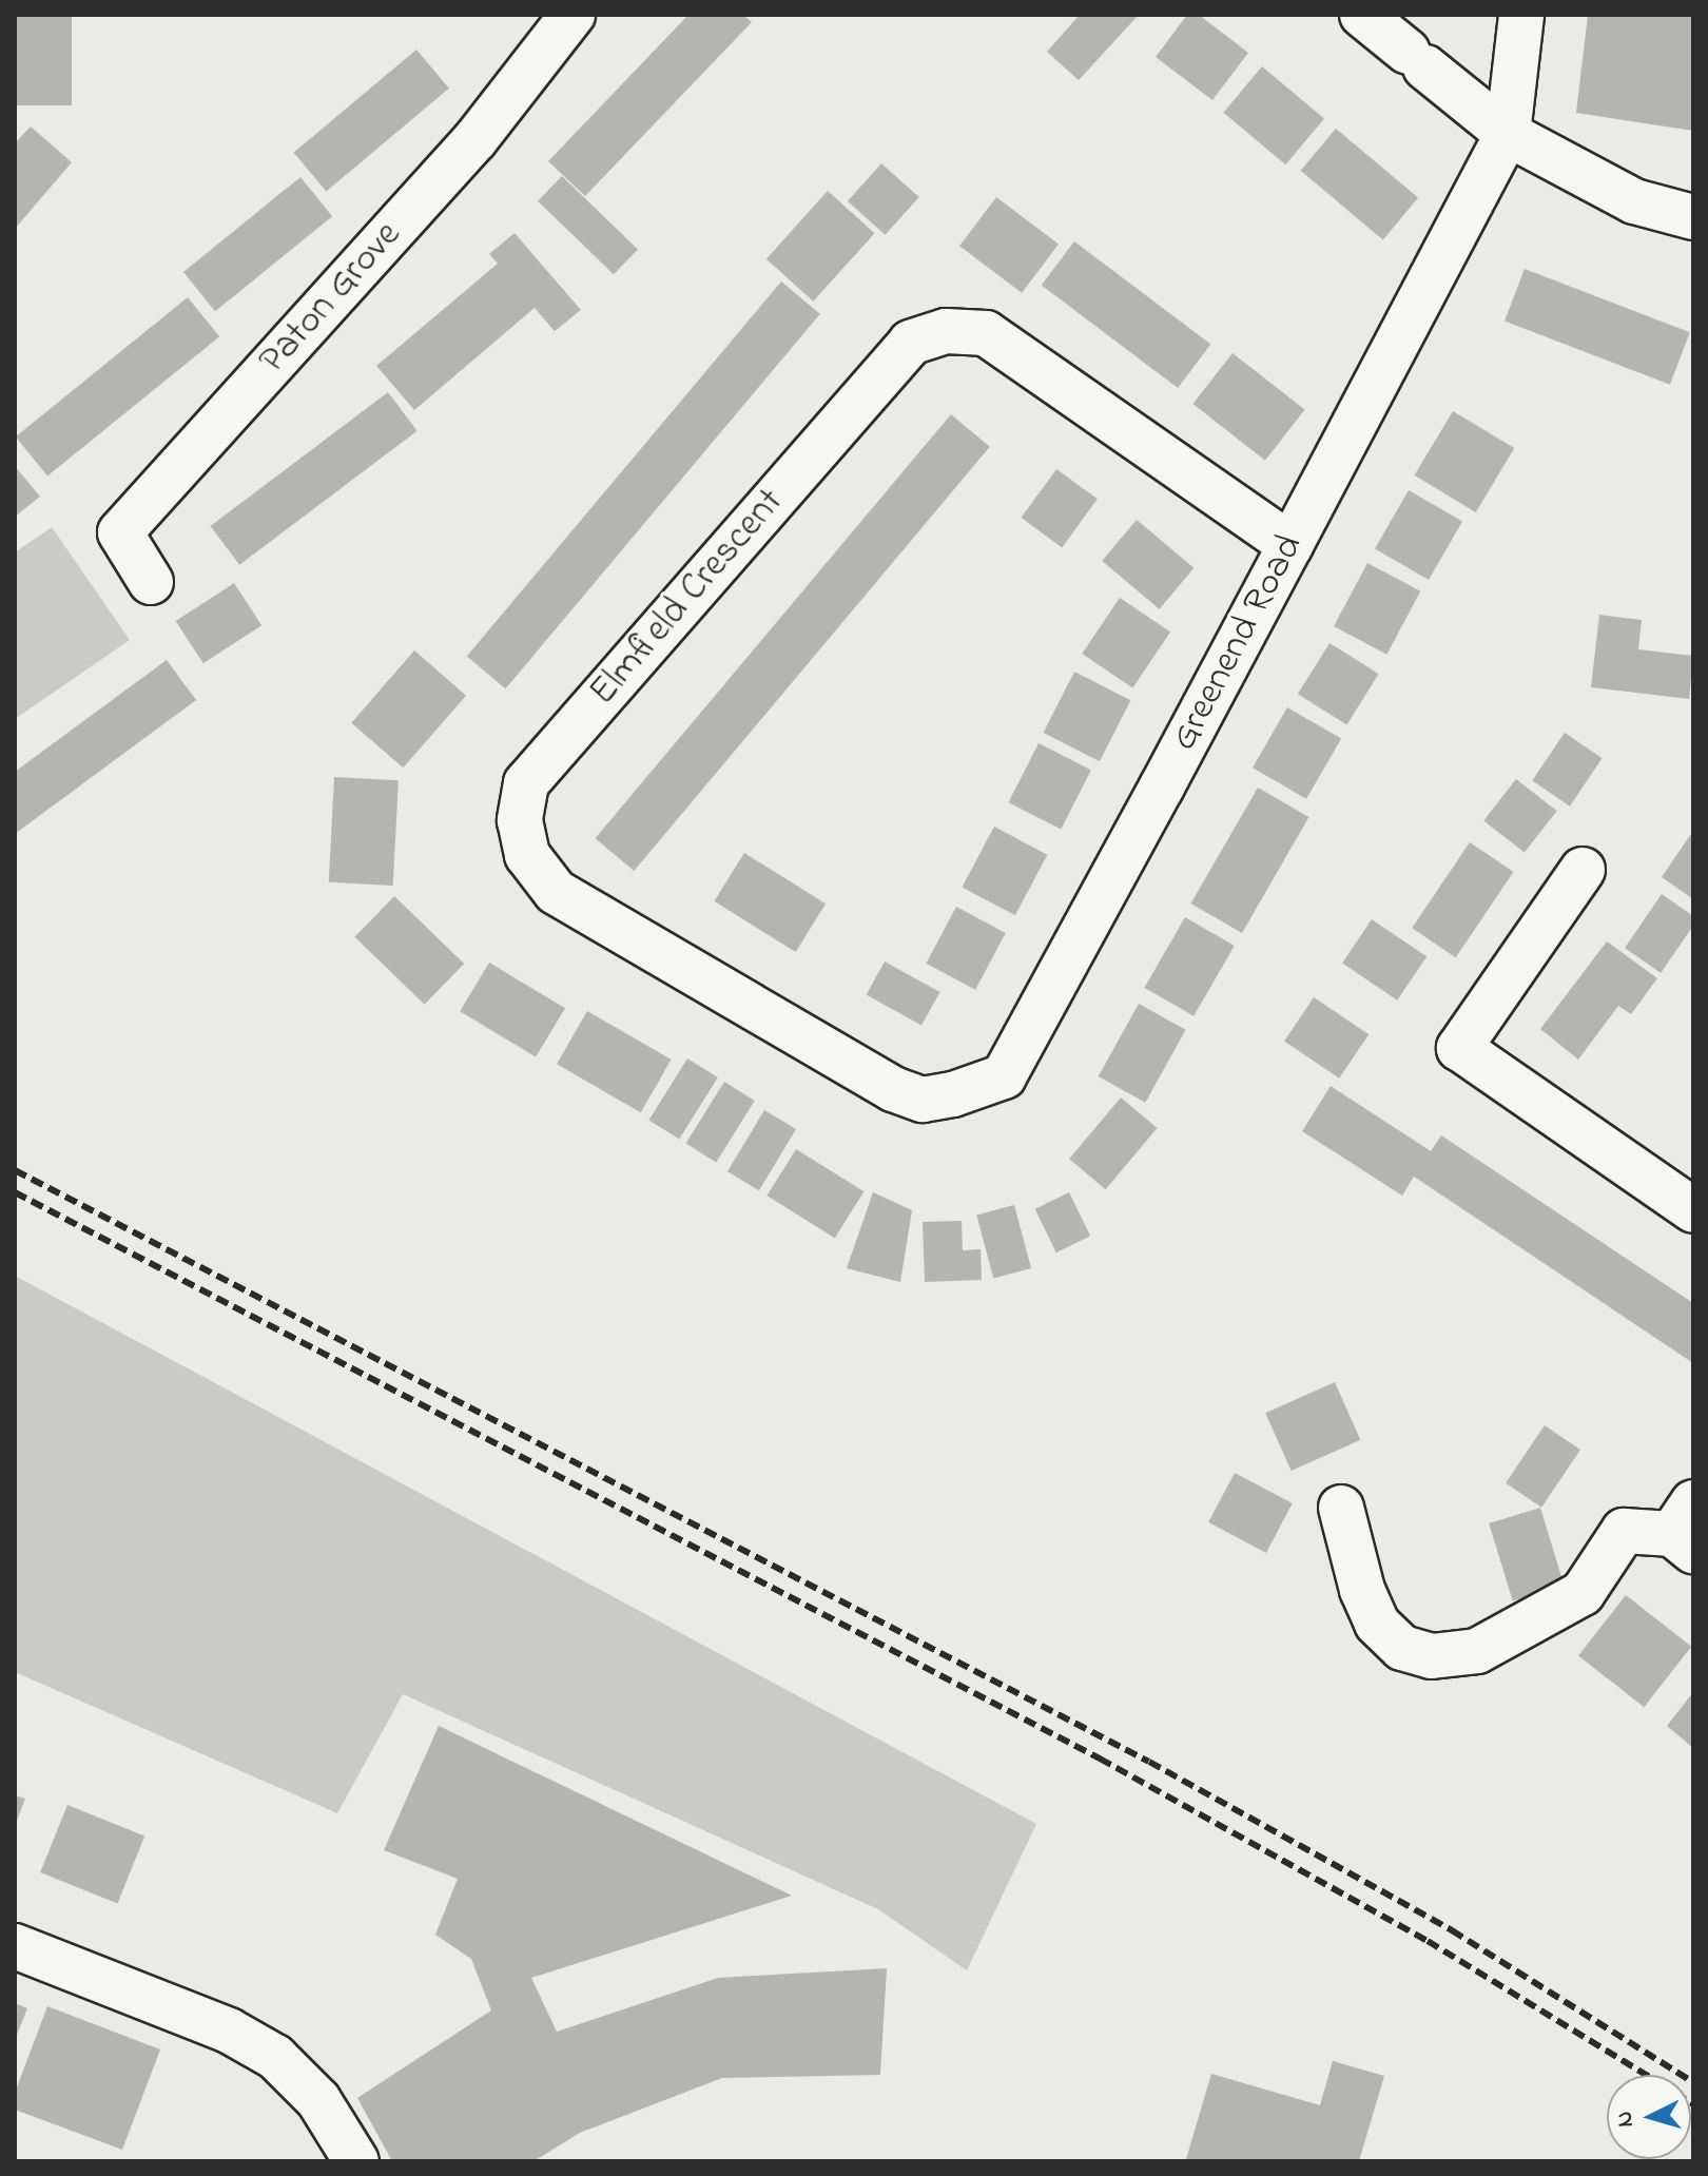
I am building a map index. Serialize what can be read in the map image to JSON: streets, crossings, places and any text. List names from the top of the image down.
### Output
{
  "streets": {
    "street": ["Paton Grove", "Elmfield Crescent", "Greenend Road"]
  },
  "crossings": [
    ["Elmfield Crescent", "Greenend Road"]
  ],
  "north": "left"
}
